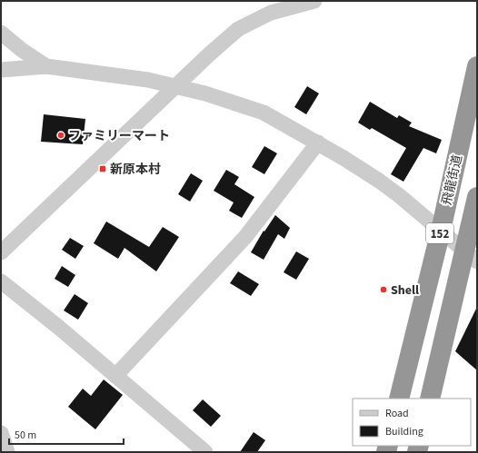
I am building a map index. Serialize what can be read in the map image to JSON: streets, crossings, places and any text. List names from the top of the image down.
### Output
{
  "streets": {
    "highway": ["飛龍街道", "152"]
  },
  "places": {
    "other": ["ファミリーマート", "Shell"],
    "transit": ["新原本村"]
  },
  "legend": ["Road", "Building"],
  "scale_bar": "50 m"
}
